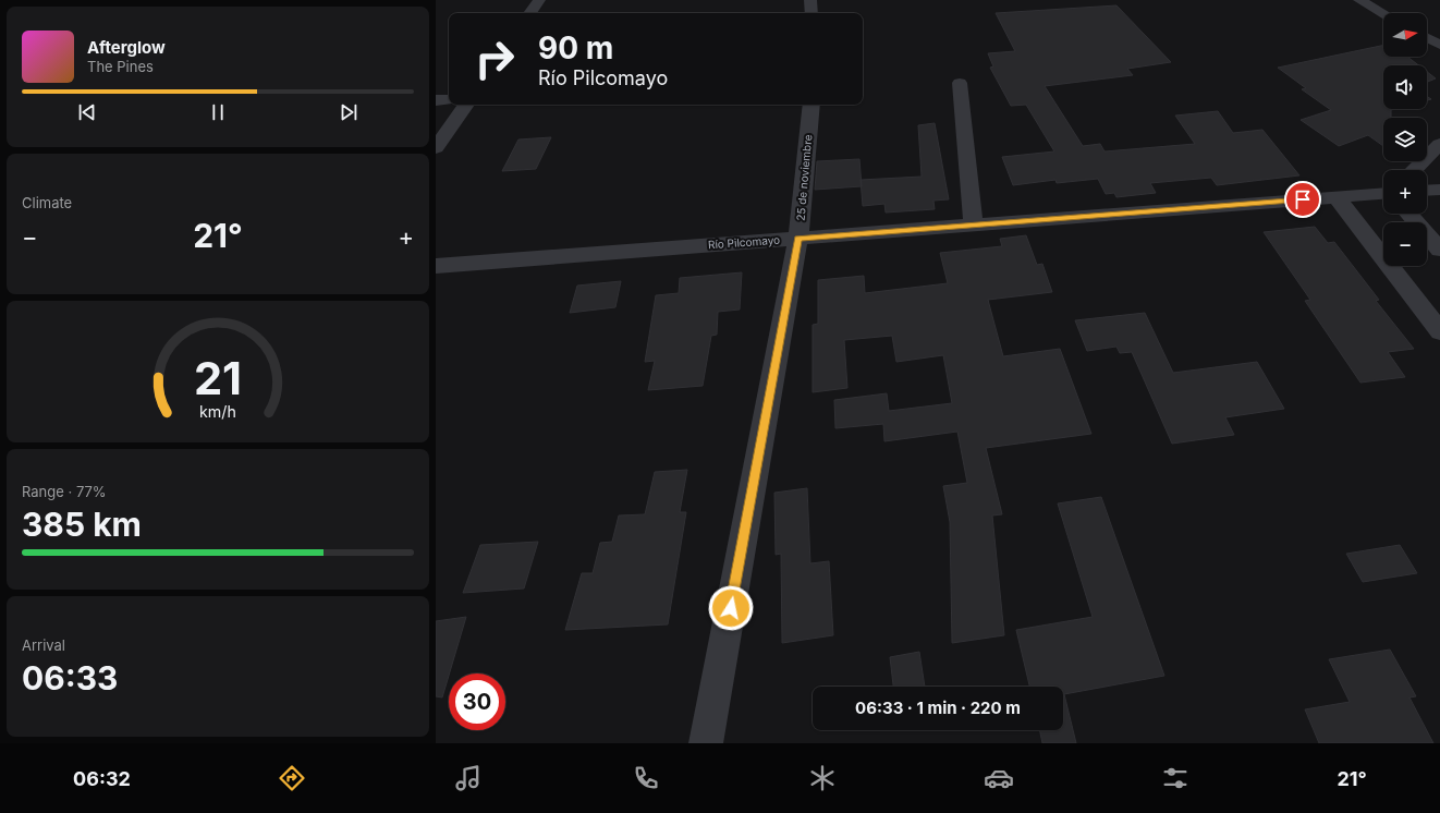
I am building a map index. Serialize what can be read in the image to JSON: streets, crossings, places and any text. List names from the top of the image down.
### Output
{
  "streets": {
    "street": ["25 de noviembre", "Río Pilcomayo"]
  },
  "crossings": [
    ["25 de noviembre", "Río Pilcomayo"]
  ],
  "north": "right",
  "page": {
    "map_buttons": ["+", "−"],
    "turn": ["90 m", "Río Pilcomayo"],
    "song": ["Afterglow", "The Pines"],
    "tile": [
      "Climate",
      ["Range · 77%", "385 km"],
      ["Arrival", "06:33"]
    ],
    "heat": ["−", "21°", "+"],
    "limit": "30",
    "trip": "06:33 · 1 min · 220 m",
    "tabs": ["06:32", "21°"],
    "gauge": ["21", "km/h"]
  }
}
